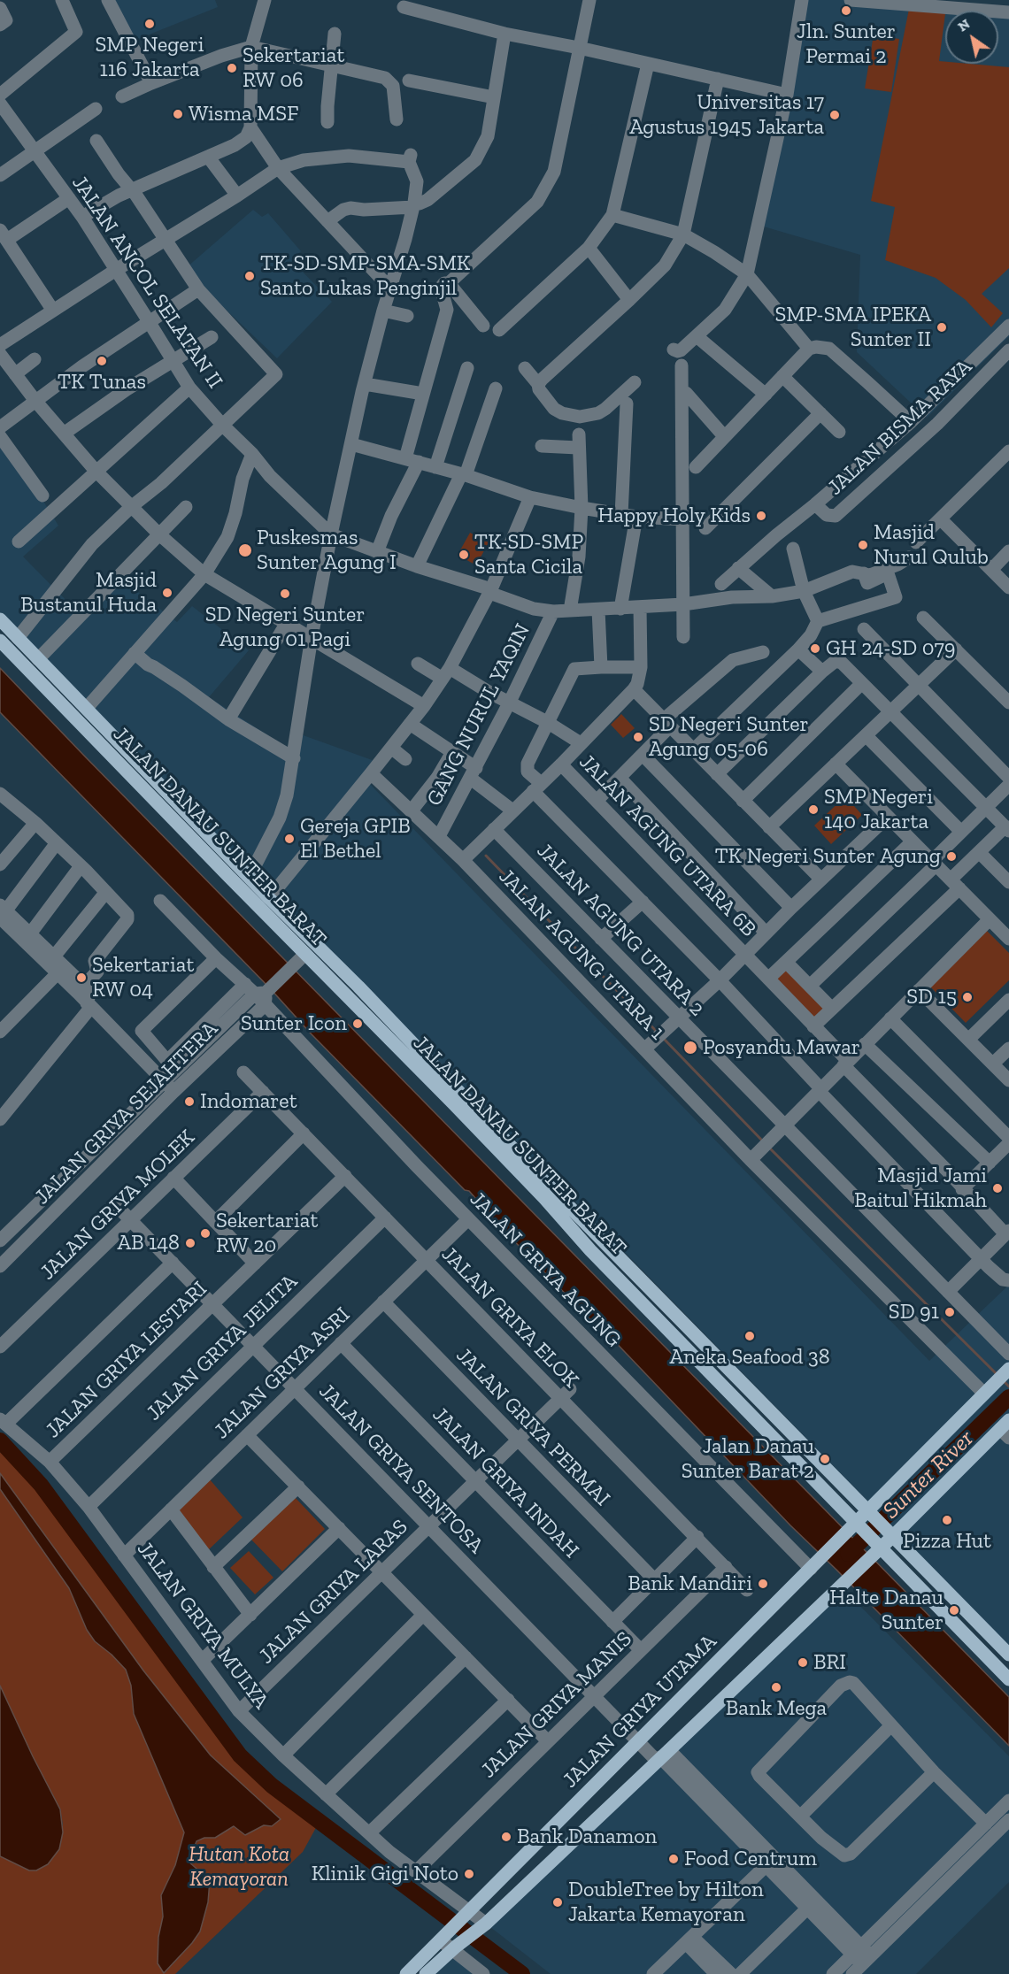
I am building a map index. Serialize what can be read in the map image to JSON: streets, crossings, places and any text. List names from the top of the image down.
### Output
{
  "streets": {
    "main road": ["JALAN DANAU SUNTER BARAT", "JALAN GRIYA UTAMA"],
    "street": [
      "JALAN ANCOL SELATAN II",
      "JALAN BISMA RAYA",
      "GANG NURUL YAQIN",
      "JALAN AGUNG UTARA 6B",
      "JALAN AGUNG UTARA 2",
      "JALAN AGUNG UTARA 1",
      "JALAN GRIYA SEJAHTERA",
      "JALAN GRIYA MOLEK",
      "JALAN GRIYA AGUNG",
      "JALAN GRIYA ELOK",
      "JALAN GRIYA JELITA",
      "JALAN GRIYA LESTARI",
      "JALAN GRIYA ASRI",
      "JALAN GRIYA PERMAI",
      "JALAN GRIYA SENTOSA",
      "JALAN GRIYA INDAH",
      "JALAN GRIYA LARAS",
      "JALAN GRIYA MULYA",
      "JALAN GRIYA MANIS"
    ]
  },
  "crossings": [
    ["JALAN ANCOL SELATAN II", "GANG NURUL YAQIN"],
    ["JALAN DANAU SUNTER BARAT", "JALAN GRIYA SEJAHTERA"],
    ["JALAN DANAU SUNTER BARAT", "JALAN GRIYA UTAMA"],
    ["JALAN AGUNG UTARA 1", "JALAN GRIYA UTAMA"],
    ["JALAN GRIYA SEJAHTERA", "JALAN GRIYA AGUNG"],
    ["JALAN GRIYA MOLEK", "JALAN GRIYA ELOK"],
    ["JALAN GRIYA MOLEK", "JALAN GRIYA SENTOSA"],
    ["JALAN GRIYA AGUNG", "JALAN GRIYA ASRI"],
    ["JALAN GRIYA AGUNG", "JALAN GRIYA UTAMA"],
    ["JALAN GRIYA ELOK", "JALAN GRIYA JELITA"],
    ["JALAN GRIYA ELOK", "JALAN GRIYA LESTARI"],
    ["JALAN GRIYA ELOK", "JALAN GRIYA ASRI"],
    ["JALAN GRIYA ELOK", "JALAN GRIYA LARAS"],
    ["JALAN GRIYA ELOK", "JALAN GRIYA MANIS"],
    ["JALAN GRIYA JELITA", "JALAN GRIYA SENTOSA"],
    ["JALAN GRIYA JELITA", "JALAN GRIYA MULYA"],
    ["JALAN GRIYA LESTARI", "JALAN GRIYA SENTOSA"],
    ["JALAN GRIYA LESTARI", "JALAN GRIYA MULYA"],
    ["JALAN GRIYA ASRI", "JALAN GRIYA PERMAI"],
    ["JALAN GRIYA ASRI", "JALAN GRIYA SENTOSA"],
    ["JALAN GRIYA ASRI", "JALAN GRIYA INDAH"],
    ["JALAN GRIYA ASRI", "JALAN GRIYA MULYA"],
    ["JALAN GRIYA PERMAI", "JALAN GRIYA LARAS"],
    ["JALAN GRIYA SENTOSA", "JALAN GRIYA LARAS"],
    ["JALAN GRIYA SENTOSA", "JALAN GRIYA MANIS"],
    ["JALAN GRIYA SENTOSA", "JALAN GRIYA UTAMA"],
    ["JALAN GRIYA INDAH", "JALAN GRIYA LARAS"],
    ["JALAN GRIYA INDAH", "JALAN GRIYA MANIS"],
    ["JALAN GRIYA LARAS", "JALAN GRIYA MULYA"],
    ["JALAN GRIYA MULYA", "JALAN GRIYA MANIS"],
    ["JALAN GRIYA MULYA", "JALAN GRIYA UTAMA"]
  ],
  "water": ["Sunter River"],
  "parks": ["Hutan Kota Kemayoran"],
  "places": [
    "Jln. Sunter Permai 2",
    "SMP Negeri 116 Jakarta",
    "Sekertariat RW 06",
    "Wisma MSF",
    "Universitas 17 Agustus 1945 Jakarta",
    "TK-SD-SMP-SMA-SMK Santo Lukas Penginjil",
    "SMP-SMA IPEKA Sunter II",
    "TK Tunas",
    "Happy Holy Kids",
    "Masjid Nurul Qulub",
    "Puskesmas Sunter Agung I",
    "TK-SD-SMP Santa Cicila",
    "Masjid Bustanul Huda",
    "SD Negeri Sunter Agung 01 Pagi",
    "GH 24-SD 079",
    "SD Negeri Sunter Agung 05-06",
    "SMP Negeri 140 Jakarta",
    "Gereja GPIB El Bethel",
    "TK Negeri Sunter Agung",
    "Sekertariat RW 04",
    "SD 15",
    "Sunter Icon",
    "Posyandu Mawar",
    "Indomaret",
    "Masjid Jami Baitul Hikmah",
    "Sekertariat RW 20",
    "AB 148",
    "SD 91",
    "Aneka Seafood 38",
    "Jalan Danau Sunter Barat 2",
    "Pizza Hut",
    "Bank Mandiri",
    "Halte Danau Sunter",
    "BRI",
    "Bank Mega",
    "Bank Danamon",
    "Food Centrum",
    "Klinik Gigi Noto",
    "DoubleTree by Hilton Jakarta Kemayoran"
  ],
  "north": "top left"
}
